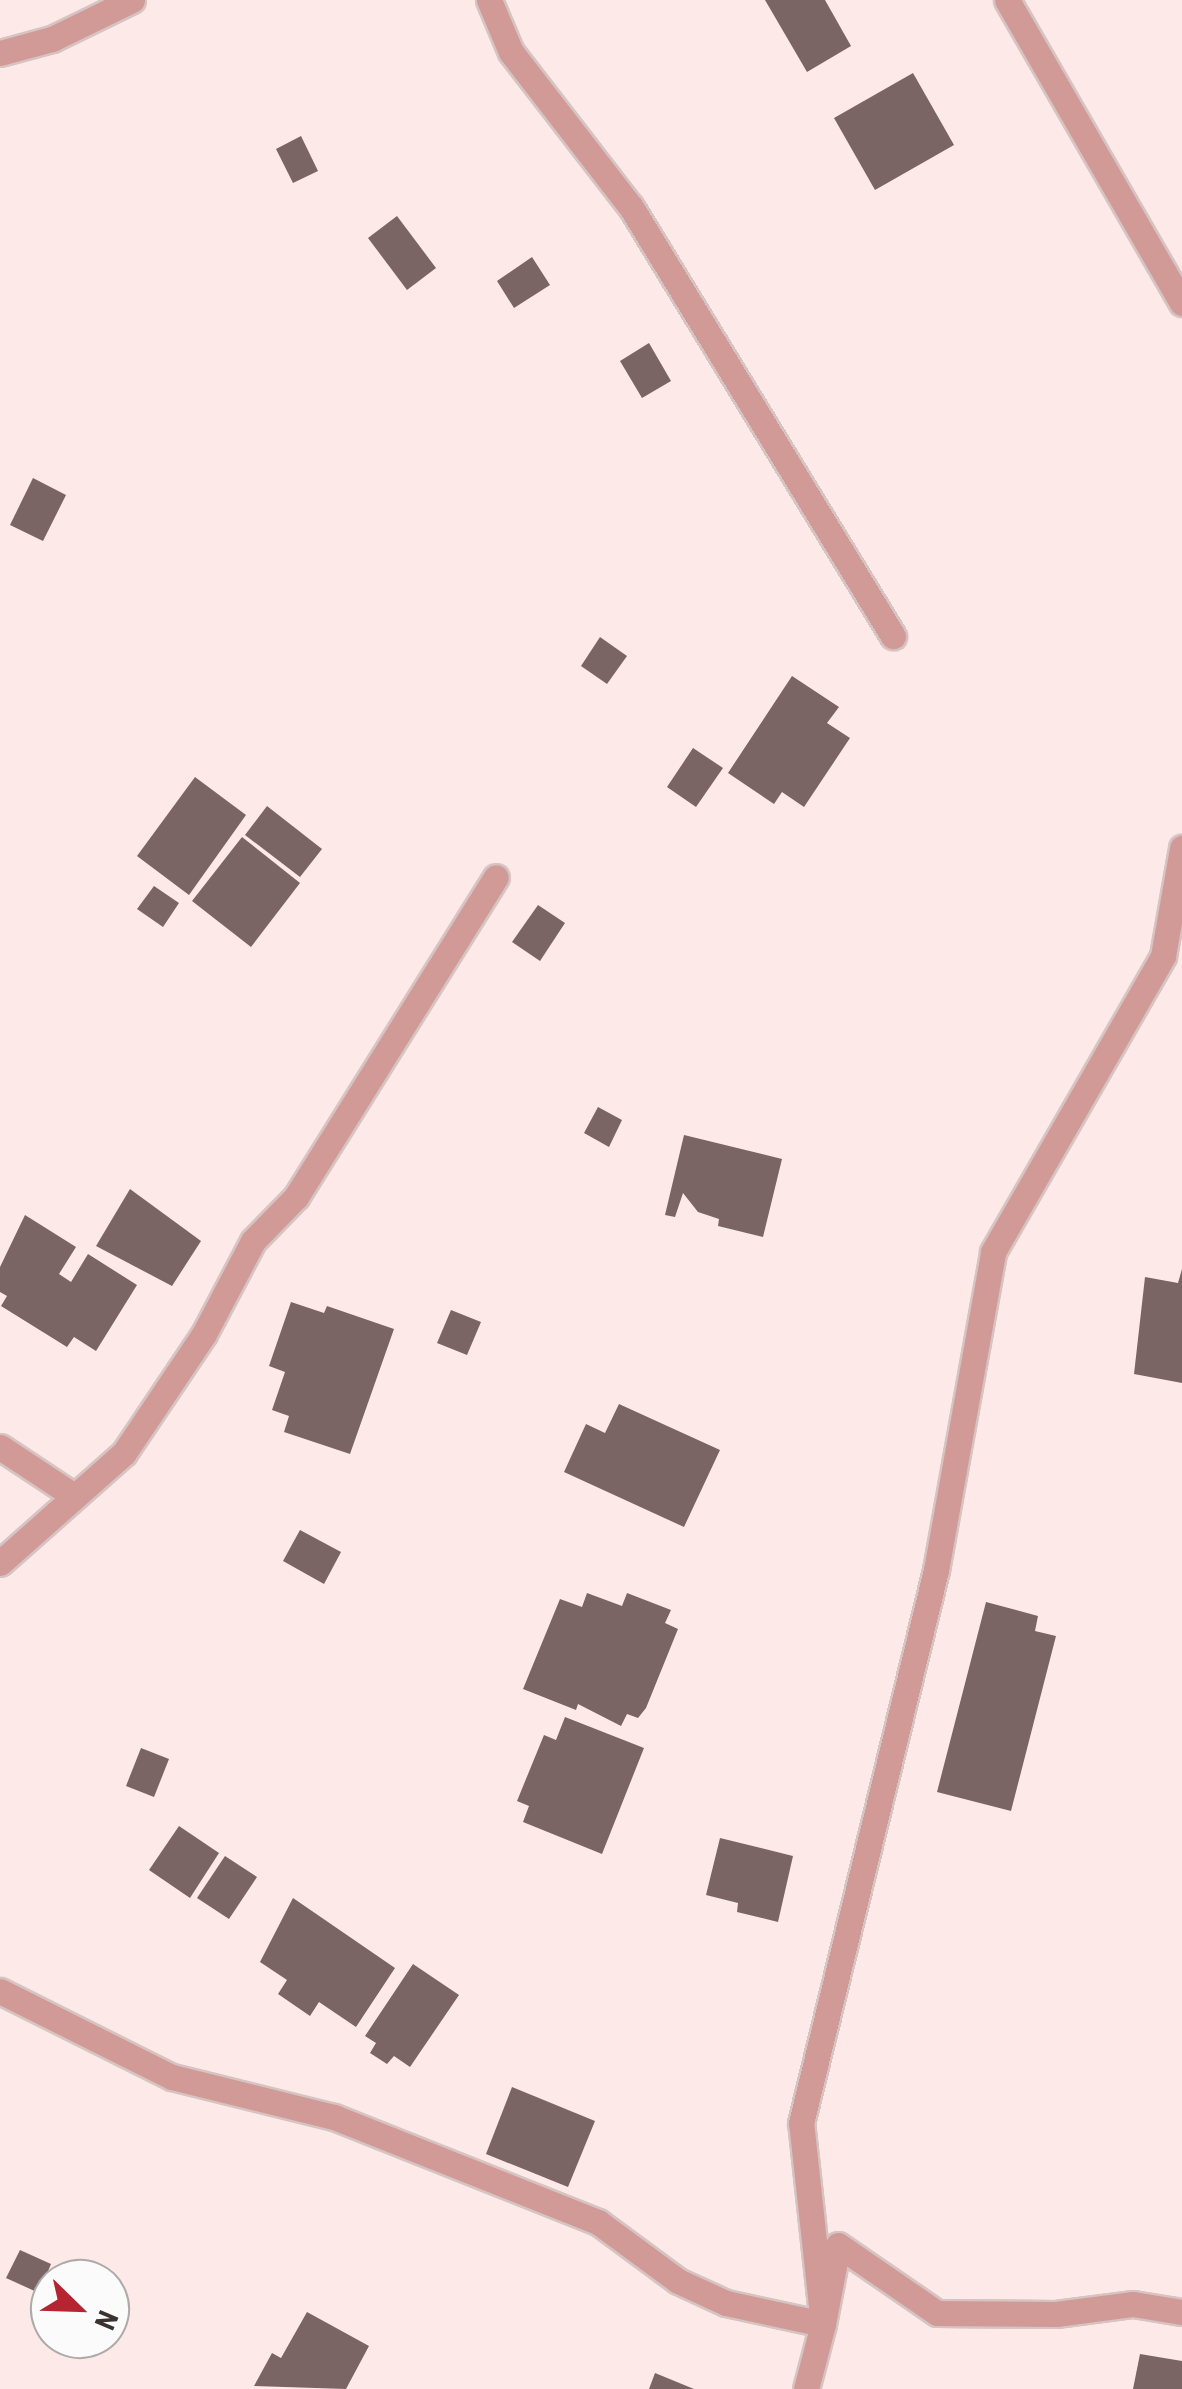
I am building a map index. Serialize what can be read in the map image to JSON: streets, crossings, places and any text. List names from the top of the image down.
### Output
{
  "north": "bottom right"
}
